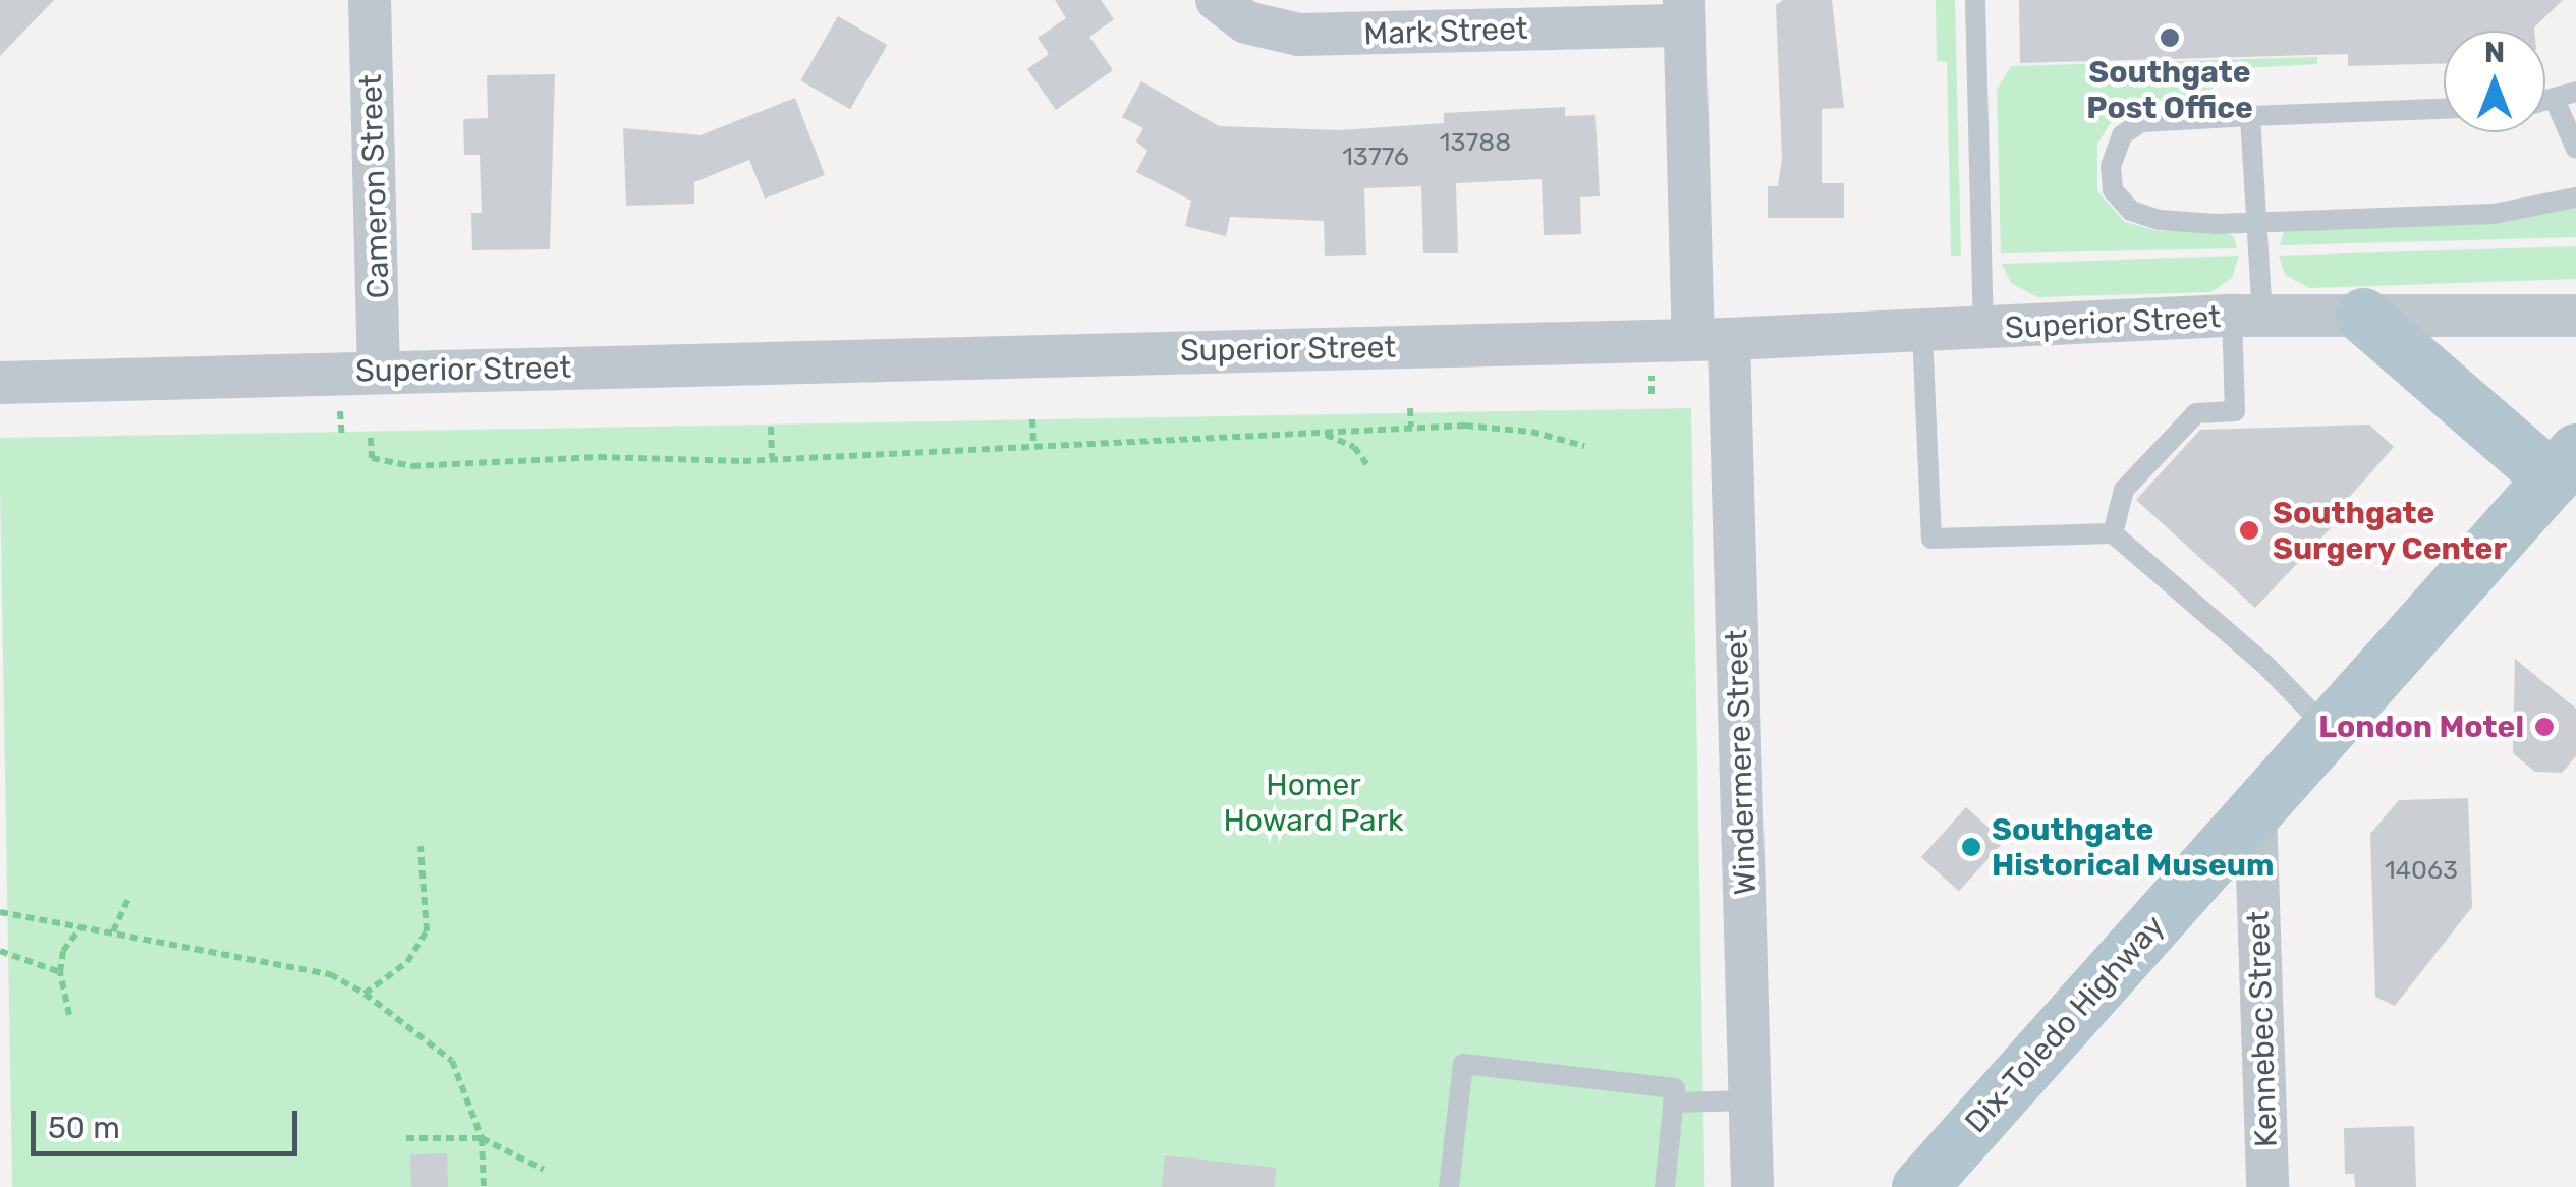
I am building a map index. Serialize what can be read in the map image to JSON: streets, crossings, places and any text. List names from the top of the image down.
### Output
{
  "streets": {
    "main road": ["Dix-Toledo Highway"],
    "street": [
      "Mark Street",
      "Cameron Street",
      "Superior Street",
      "Windermere Street",
      "Kennebec Street"
    ]
  },
  "crossings": [
    ["Mark Street", "Windermere Street"],
    ["Cameron Street", "Superior Street"],
    ["Superior Street", "Windermere Street"],
    ["Dix-Toledo Highway", "Kennebec Street"]
  ],
  "parks": ["Homer Howard Park"],
  "places": [
    "Southgate Post Office",
    "Southgate Surgery Center",
    "London Motel",
    "Southgate Historical Museum"
  ],
  "house_numbers": ["13788", "13776", "14063"],
  "scale_bar": "50 m",
  "north": "top"
}
